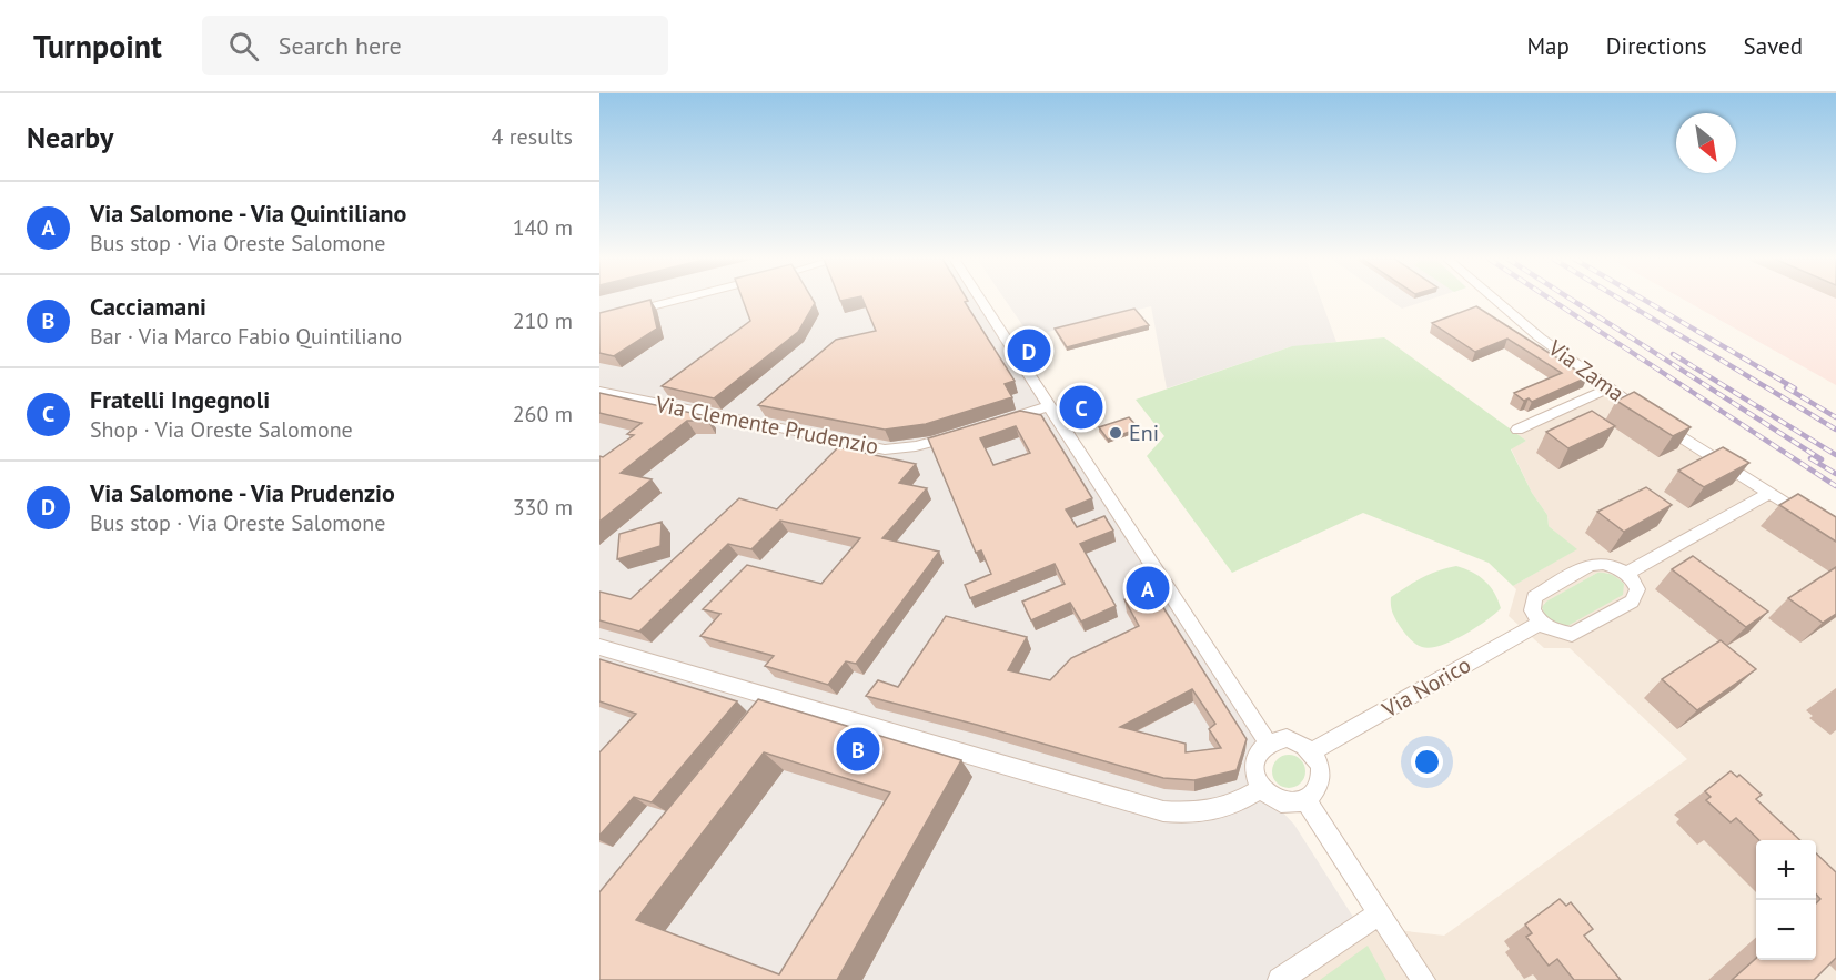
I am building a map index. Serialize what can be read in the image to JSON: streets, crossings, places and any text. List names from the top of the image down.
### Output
{
  "streets": {
    "street": ["Via Zama", "Via Clemente Prudenzio", "Via Norico"]
  },
  "places": ["Eni"],
  "north": "bottom right",
  "page": {
    "header": "Turnpoint",
    "search": "Search here",
    "nav": ["Map", "Directions", "Saved"],
    "heading": ["Nearby", "4 results"],
    "list": [
      {
        "mark": "A",
        "name": "Via Salomone - Via Quintiliano",
        "note": "Bus stop · Via Oreste Salomone",
        "value": "140 m"
      },
      {
        "mark": "B",
        "name": "Cacciamani",
        "note": "Bar · Via Marco Fabio Quintiliano",
        "value": "210 m"
      },
      {
        "mark": "C",
        "name": "Fratelli Ingegnoli",
        "note": "Shop · Via Oreste Salomone",
        "value": "260 m"
      },
      {
        "mark": "D",
        "name": "Via Salomone - Via Prudenzio",
        "note": "Bus stop · Via Oreste Salomone",
        "value": "330 m"
      }
    ],
    "pins": [
      "D",
      "C",
      "A",
      "B"
    ],
    "map_buttons": ["+", "−"]
  }
}
